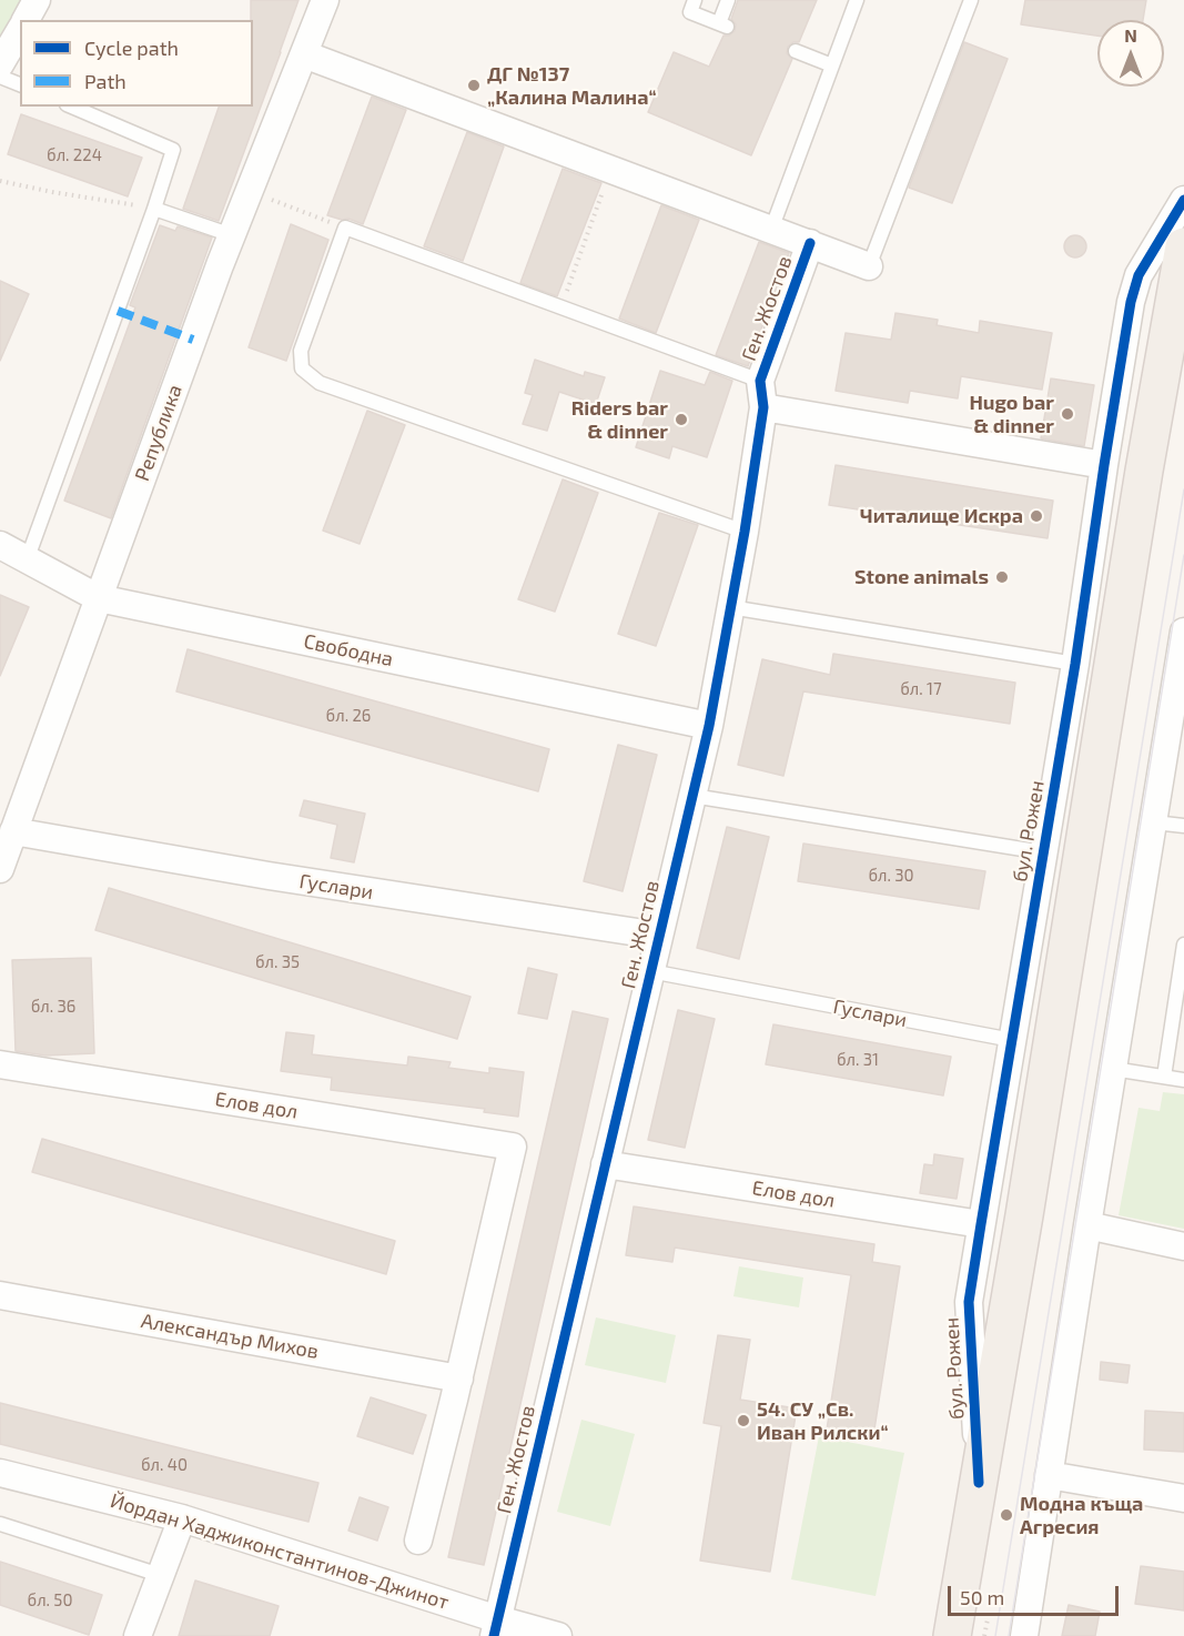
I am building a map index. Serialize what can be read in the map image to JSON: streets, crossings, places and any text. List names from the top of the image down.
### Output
{
  "streets": {
    "main road": ["бул. Рожен"],
    "street": [
      "Ген. Жостов",
      "Република",
      "Свободна",
      "Гуслари",
      "Елов дол",
      "Александър Михов",
      "Йордан Хаджиконстантинов-Джинот"
    ]
  },
  "crossings": [
    ["Ген. Жостов", "Свободна"],
    ["Ген. Жостов", "Гуслари"],
    ["Ген. Жостов", "Елов дол"],
    ["Ген. Жостов", "Йордан Хаджиконстантинов-Джинот"],
    ["Република", "Свободна"],
    ["Република", "Гуслари"],
    ["бул. Рожен", "Гуслари"],
    ["бул. Рожен", "Елов дол"],
    ["Елов дол", "Александър Михов"]
  ],
  "places": [
    "ДГ №137 „Калина Малина“",
    "Hugo bar & dinner",
    "Riders bar & dinner",
    "Читалище Искра",
    "Stone animals",
    "54. СУ „Св. Иван Рилски“",
    "Модна къща Агресия"
  ],
  "house_numbers": [
    "бл. 224",
    "бл. 17",
    "бл. 26",
    "бл. 30",
    "бл. 35",
    "бл. 36",
    "бл. 31",
    "бл. 40",
    "бл. 50"
  ],
  "legend": ["Cycle path", "Path"],
  "scale_bar": "50 m",
  "north": "top"
}
